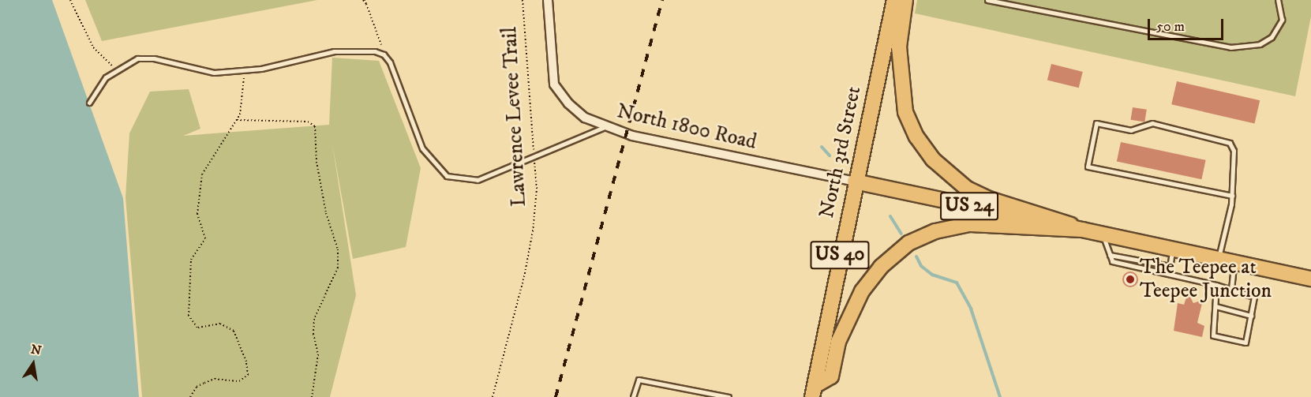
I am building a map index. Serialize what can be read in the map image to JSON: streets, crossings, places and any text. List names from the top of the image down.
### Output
{
  "streets": {
    "main road": ["North 3rd Street", "US 24", "US 40"],
    "street": ["North 1800 Road"],
    "path": ["Lawrence Levee Trail"]
  },
  "crossings": [
    ["North 1800 Road", "North 3rd Street"],
    ["North 1800 Road", "US 24"],
    ["North 3rd Street", "US 24"]
  ],
  "places": ["The Teepee at Teepee Junction"],
  "scale_bar": "50 m",
  "north": "top"
}
